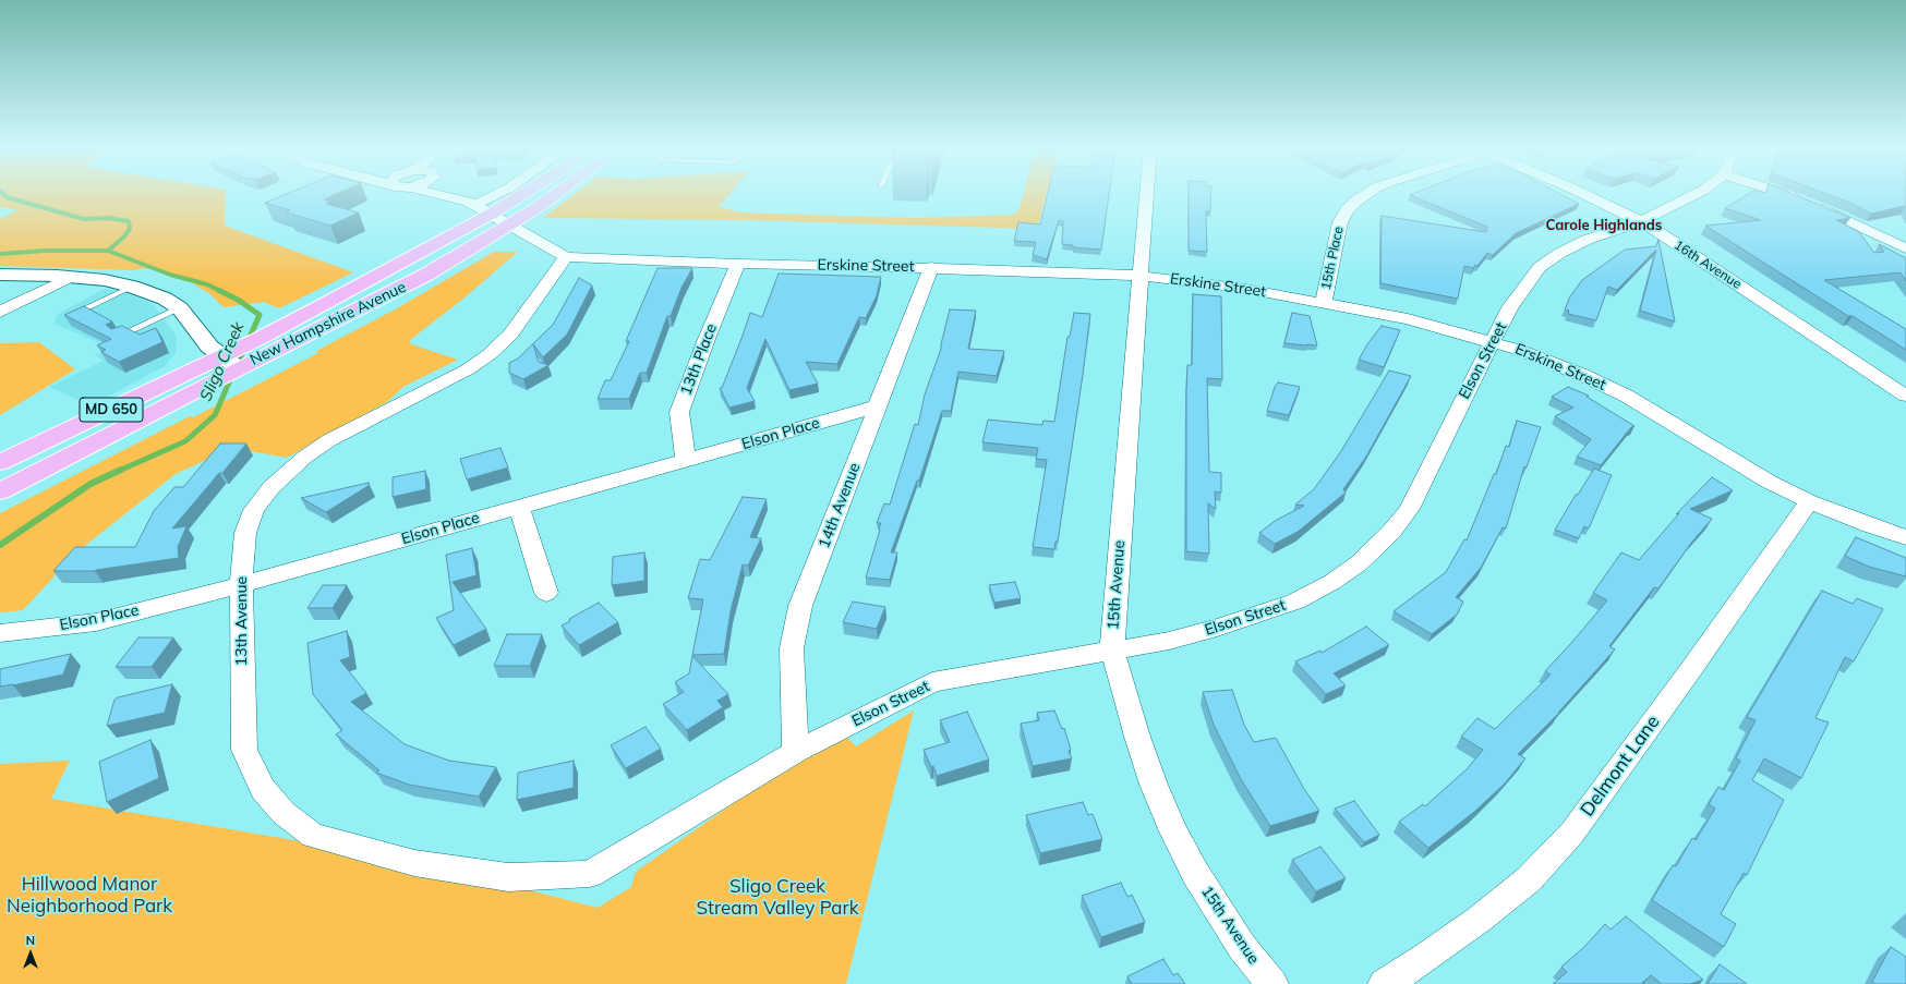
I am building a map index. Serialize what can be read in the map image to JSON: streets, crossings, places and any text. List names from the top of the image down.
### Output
{
  "streets": {
    "main road": ["New Hampshire Avenue", "MD 650"],
    "street": [
      "15th Place",
      "16th Avenue",
      "Erskine Street",
      "13th Place",
      "Elson Street",
      "Elson Place",
      "14th Avenue",
      "15th Avenue",
      "13th Avenue",
      "Delmont Lane"
    ]
  },
  "crossings": [
    ["15th Place", "Erskine Street"],
    ["16th Avenue", "Elson Street"],
    ["Erskine Street", "New Hampshire Avenue"],
    ["Erskine Street", "13th Place"],
    ["Erskine Street", "Elson Street"],
    ["Erskine Street", "14th Avenue"],
    ["Erskine Street", "15th Avenue"],
    ["Erskine Street", "13th Avenue"],
    ["Erskine Street", "Delmont Lane"],
    ["13th Place", "Elson Place"],
    ["Elson Street", "14th Avenue"],
    ["Elson Street", "15th Avenue"],
    ["Elson Street", "13th Avenue"],
    ["Elson Place", "14th Avenue"],
    ["Elson Place", "13th Avenue"]
  ],
  "districts": ["Carole Highlands"],
  "water": ["Sligo Creek"],
  "parks": ["Hillwood Manor Neighborhood Park", "Sligo Creek Stream Valley Park"],
  "north": "top"
}
